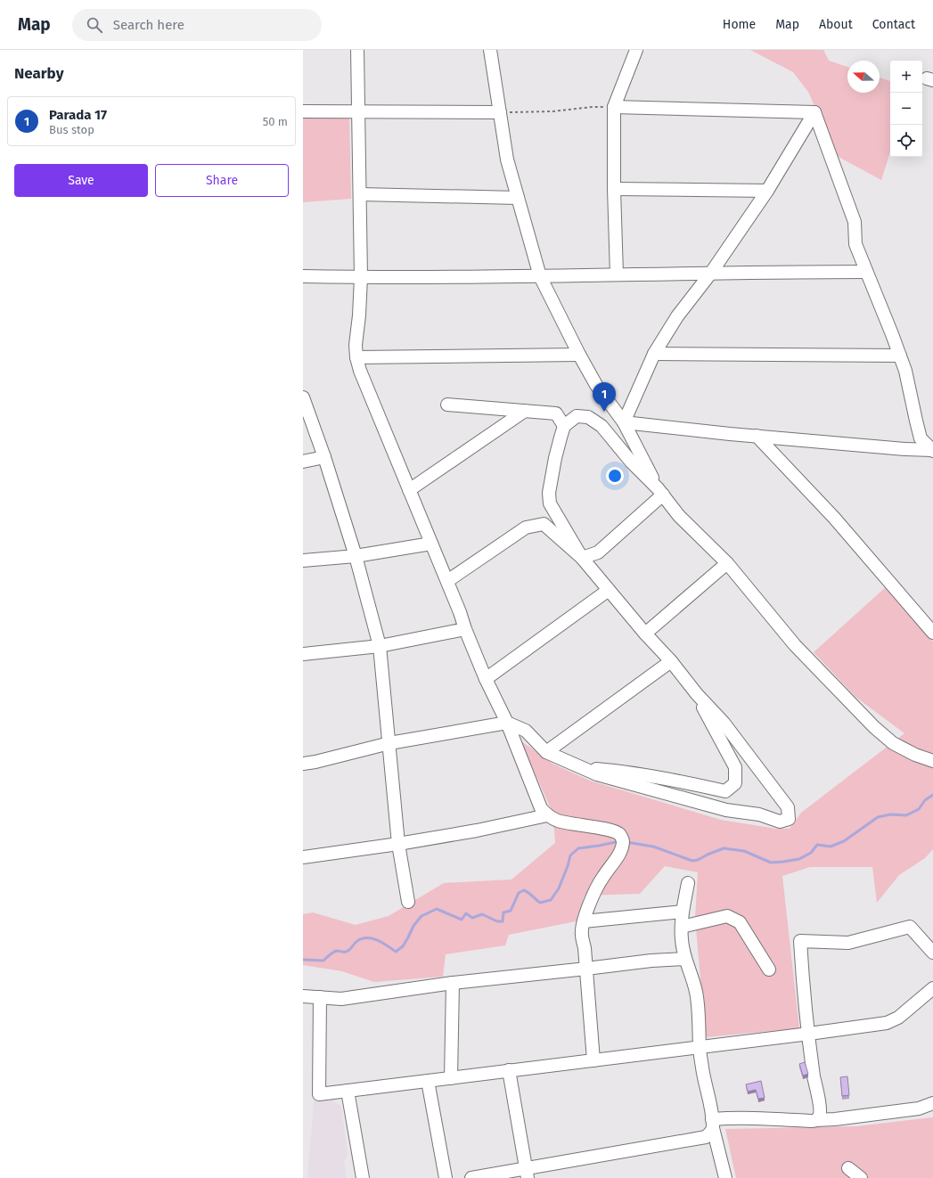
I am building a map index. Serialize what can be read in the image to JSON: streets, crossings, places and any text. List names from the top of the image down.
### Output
{
  "north": "left",
  "page": {
    "header": "Map",
    "search": "Search here",
    "nav": [
      "Home",
      "Map",
      "About",
      "Contact"
    ],
    "heading": "Nearby",
    "map_buttons": ["+", "−"],
    "list": [
      {
        "mark": "1",
        "name": "Parada 17",
        "note": "Bus stop",
        "value": "50 m"
      }
    ],
    "buttons": ["Save", "Share"],
    "pins": "1"
  }
}
